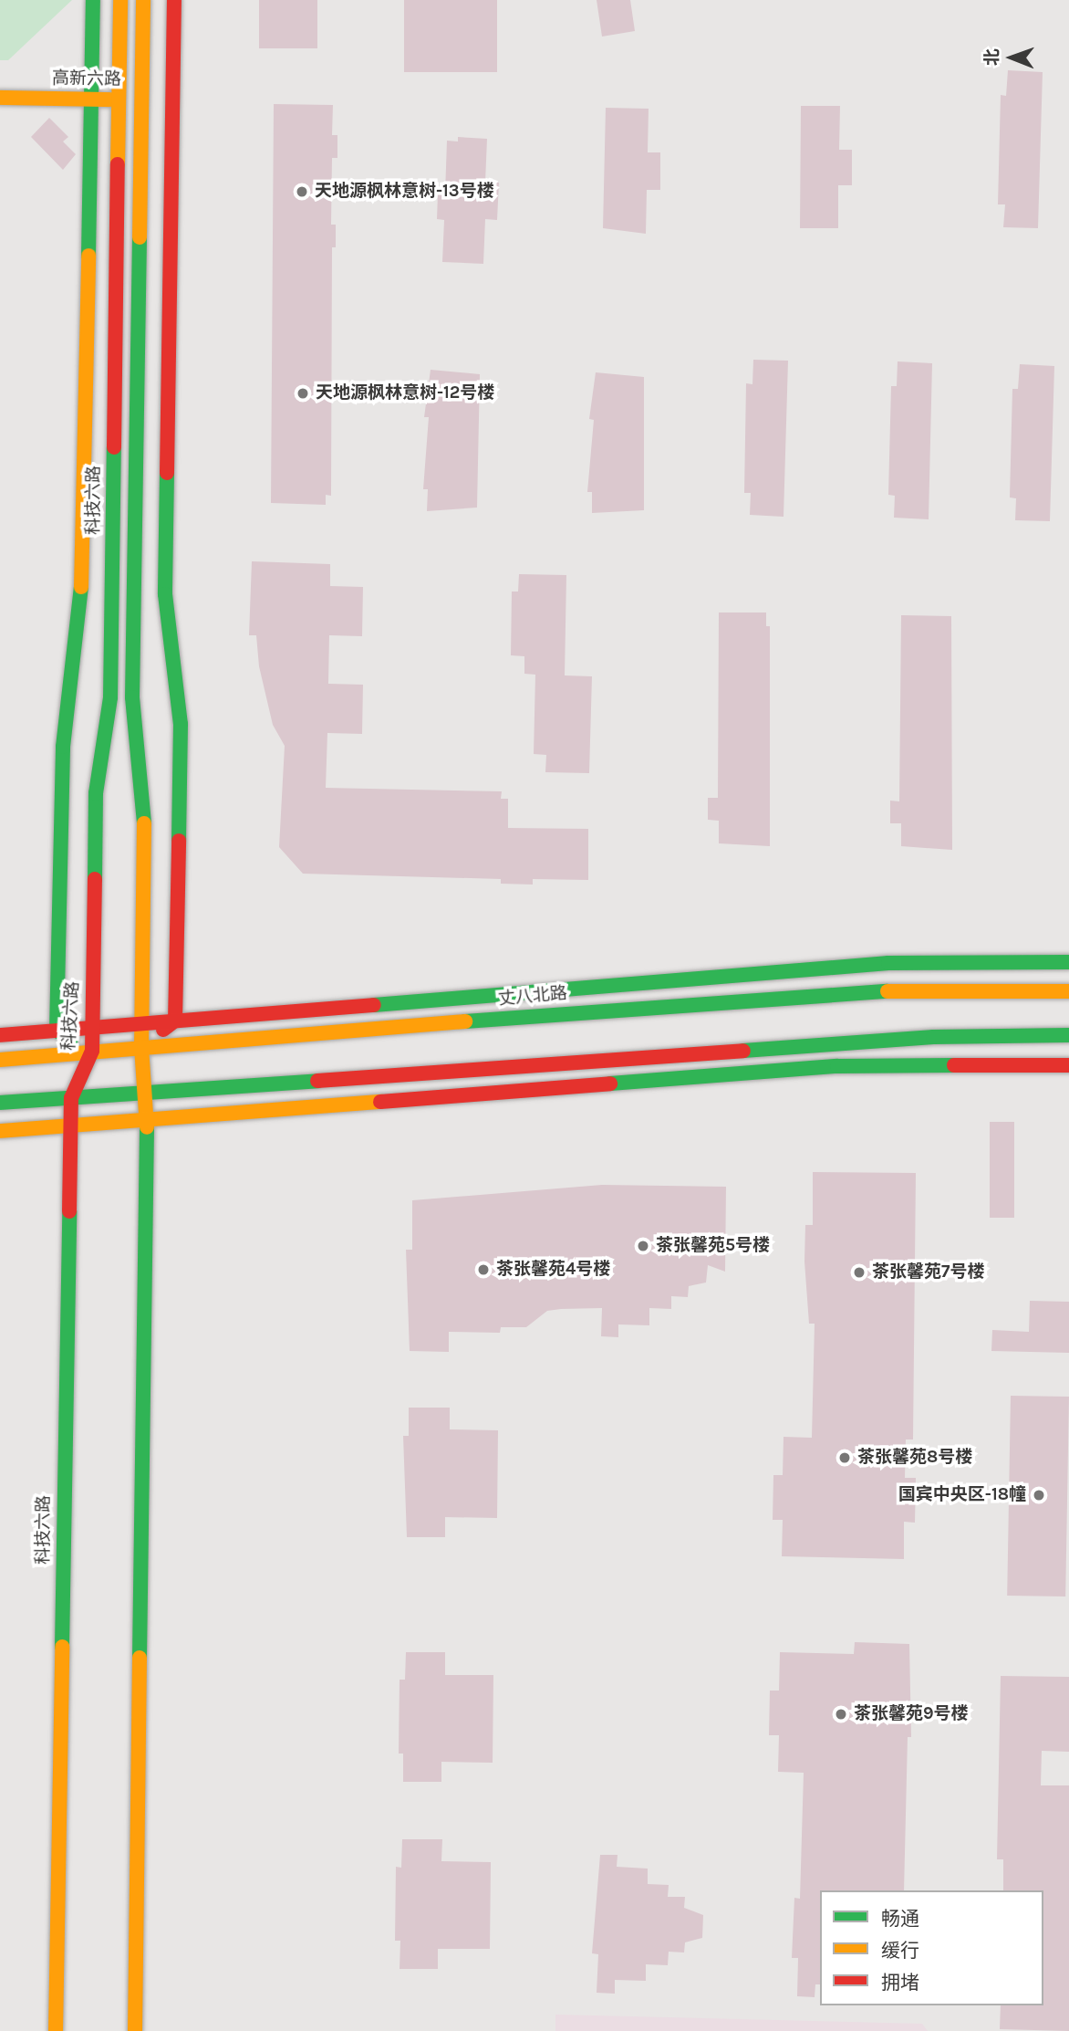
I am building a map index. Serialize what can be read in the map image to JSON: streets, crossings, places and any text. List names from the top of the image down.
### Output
{
  "streets": {
    "main road": ["高新六路", "科技六路", "丈八北路"]
  },
  "crossings": [
    ["高新六路", "科技六路"],
    ["科技六路", "丈八北路"]
  ],
  "places": [
    "天地源枫林意树-13号楼",
    "天地源枫林意树-12号楼",
    "茶张馨苑5号楼",
    "茶张馨苑4号楼",
    "茶张馨苑7号楼",
    "茶张馨苑8号楼",
    "国宾中央区-18幢",
    "茶张馨苑9号楼"
  ],
  "legend": ["畅通", "缓行", "拥堵"],
  "north": "left"
}
